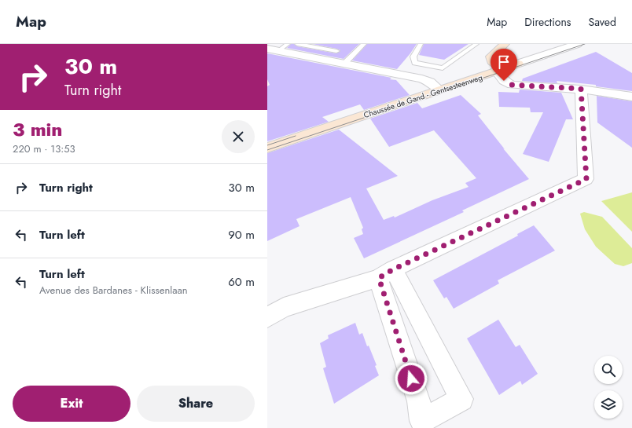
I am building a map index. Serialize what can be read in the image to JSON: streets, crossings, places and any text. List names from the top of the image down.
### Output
{
  "streets": {
    "main road": ["Chaussée de Gand - Gentsesteenweg"]
  },
  "page": {
    "header": "Map",
    "nav": ["Map", "Directions", "Saved"],
    "turn": ["30 m", "Turn right"],
    "heading": ["3 min", "220 m · 13:53"],
    "list": [
      {
        "name": "Turn right",
        "value": "30 m"
      },
      {
        "name": "Turn left",
        "value": "90 m"
      },
      {
        "name": "Turn left",
        "note": "Avenue des Bardanes - Klissenlaan",
        "value": "60 m"
      }
    ],
    "buttons": ["Exit", "Share"]
  }
}
